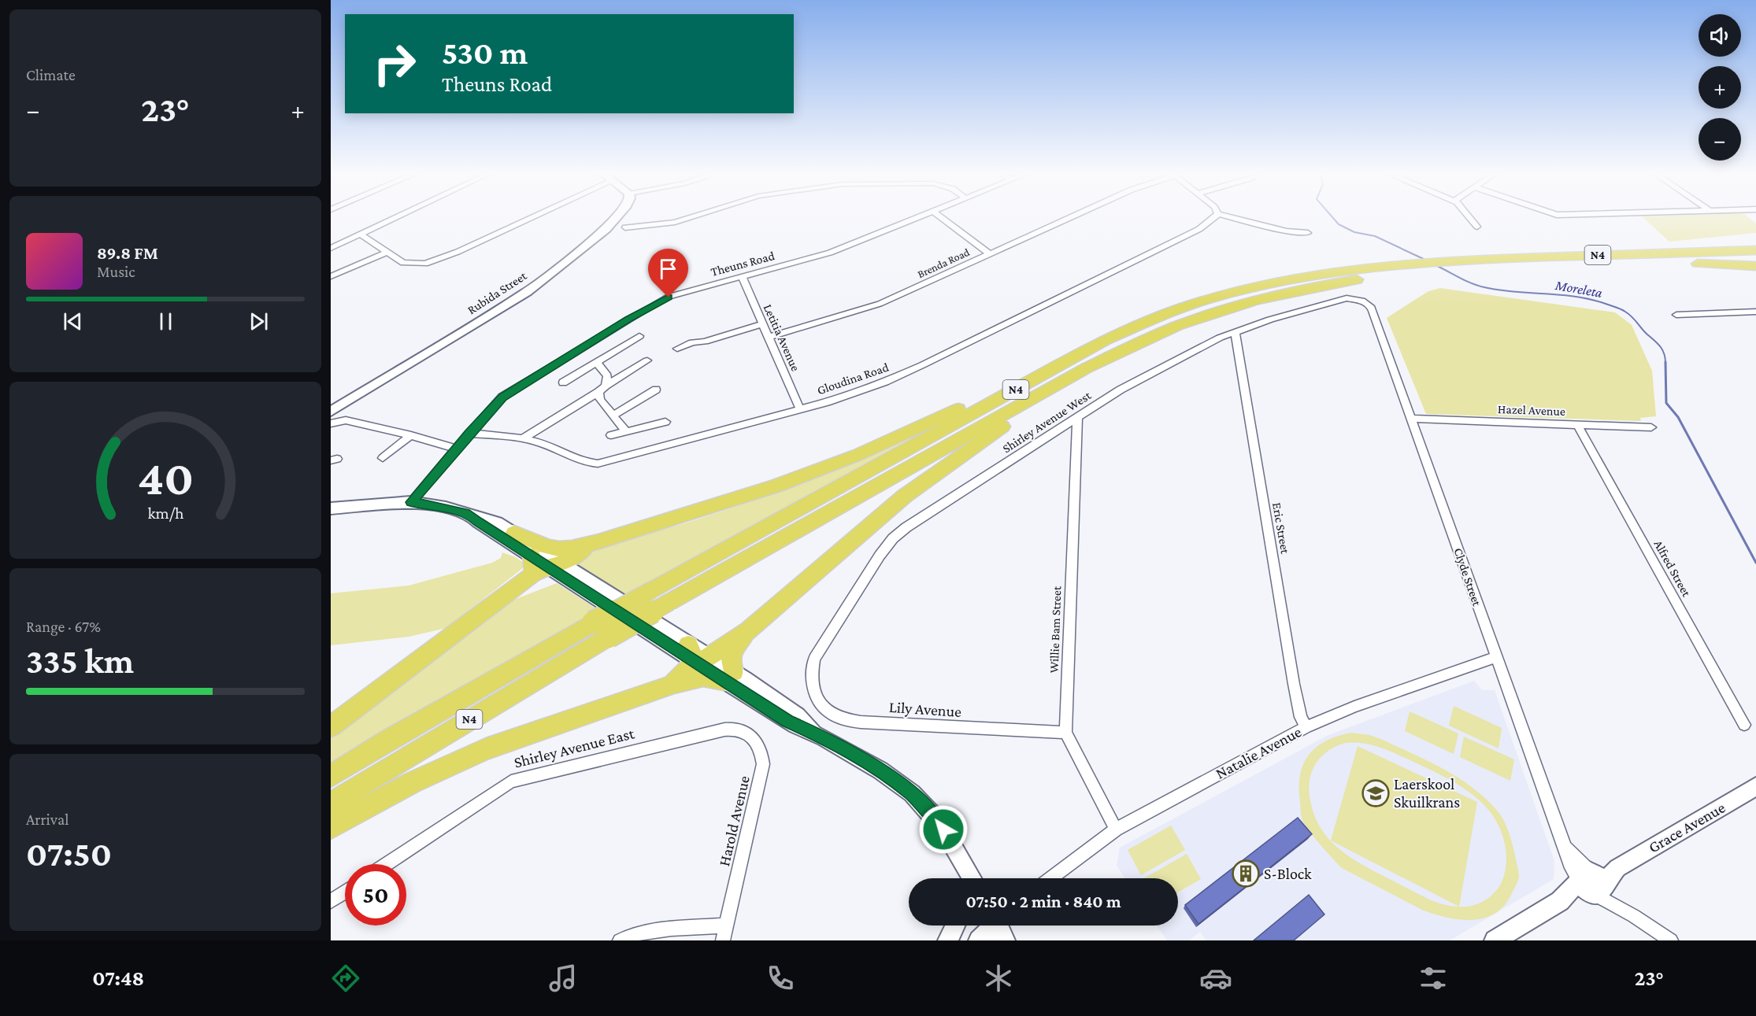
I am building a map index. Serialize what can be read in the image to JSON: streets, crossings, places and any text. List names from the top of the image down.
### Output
{
  "streets": {
    "highway": ["N4"],
    "main road": ["Rubida Street", "Grace Avenue"],
    "street": [
      "Brenda Road",
      "Theuns Road",
      "Letitia Avenue",
      "Gloudina Road",
      "Hazel Avenue",
      "Shirley Avenue West",
      "Eric Street",
      "Alfred Street",
      "Clyde Street",
      "Willie Bam Street",
      "Lily Avenue",
      "Shirley Avenue East",
      "Natalie Avenue",
      "Harold Avenue"
    ]
  },
  "crossings": [
    ["Brenda Road", "Letitia Avenue"],
    ["Theuns Road", "Letitia Avenue"],
    ["Theuns Road", "Gloudina Road"],
    ["Letitia Avenue", "Gloudina Road"],
    ["Hazel Avenue", "Alfred Street"],
    ["Hazel Avenue", "Clyde Street"],
    ["Shirley Avenue West", "Eric Street"],
    ["Shirley Avenue West", "Clyde Street"],
    ["Shirley Avenue West", "Willie Bam Street"],
    ["Shirley Avenue West", "Lily Avenue"],
    ["Eric Street", "Natalie Avenue"],
    ["Clyde Street", "Natalie Avenue"],
    ["Clyde Street", "Grace Avenue"],
    ["Willie Bam Street", "Lily Avenue"],
    ["Willie Bam Street", "Natalie Avenue"],
    ["Shirley Avenue East", "Harold Avenue"]
  ],
  "water": ["Moreleta"],
  "places": {
    "school or university": ["Laerskool Skuilkrans"],
    "building": ["S-Block"]
  },
  "page": {
    "tile": [
      "Climate",
      ["Range · 67%", "335 km"],
      ["Arrival", "07:50"]
    ],
    "map_buttons": ["+", "−"],
    "turn": ["530 m", "Theuns Road"],
    "heat": ["−", "23°", "+"],
    "song": ["89.8 FM", "Music"],
    "limit": "50",
    "trip": "07:50 · 2 min · 840 m",
    "tabs": ["07:48", "23°"],
    "gauge": ["40", "km/h"]
  }
}
